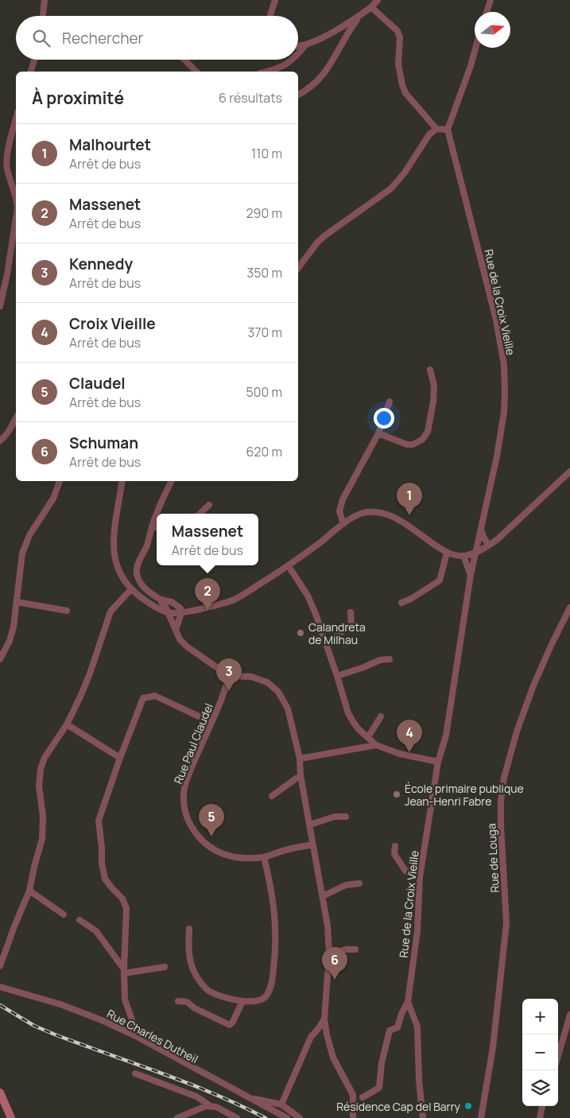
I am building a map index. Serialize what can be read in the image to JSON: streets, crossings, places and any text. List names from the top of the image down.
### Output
{
  "streets": {
    "street": [
      "Rue de la Croix Vieille",
      "Rue Paul Claudel",
      "Rue de Louga",
      "Rue Charles Dutheil"
    ]
  },
  "places": ["Calandreta de Milhau", "École primaire publique Jean-Henri Fabre", "Résidence Cap del Barry"],
  "north": "right",
  "page": {
    "search": "Rechercher",
    "heading": ["À proximité", "6 résultats"],
    "list": [
      {
        "mark": "1",
        "name": "Malhourtet",
        "note": "Arrêt de bus",
        "value": "110 m"
      },
      {
        "mark": "2",
        "name": "Massenet",
        "note": "Arrêt de bus",
        "value": "290 m"
      },
      {
        "mark": "3",
        "name": "Kennedy",
        "note": "Arrêt de bus",
        "value": "350 m"
      },
      {
        "mark": "4",
        "name": "Croix Vieille",
        "note": "Arrêt de bus",
        "value": "370 m"
      },
      {
        "mark": "5",
        "name": "Claudel",
        "note": "Arrêt de bus",
        "value": "500 m"
      },
      {
        "mark": "6",
        "name": "Schuman",
        "note": "Arrêt de bus",
        "value": "620 m"
      }
    ],
    "pins": [
      "1",
      "2",
      "3",
      "4",
      "5",
      "6"
    ],
    "popup": ["Massenet", "Arrêt de bus"],
    "map_buttons": ["+", "−"]
  }
}
